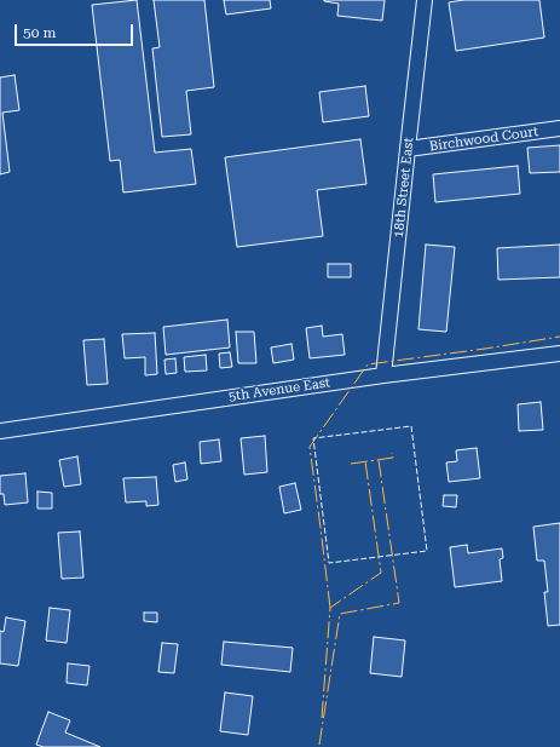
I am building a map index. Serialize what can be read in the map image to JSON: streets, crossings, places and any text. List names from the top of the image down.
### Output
{
  "streets": {
    "street": ["Birchwood Court", "18th Street East", "5th Avenue East"]
  },
  "crossings": [
    ["Birchwood Court", "18th Street East"],
    ["18th Street East", "5th Avenue East"]
  ],
  "scale_bar": "50 m"
}
